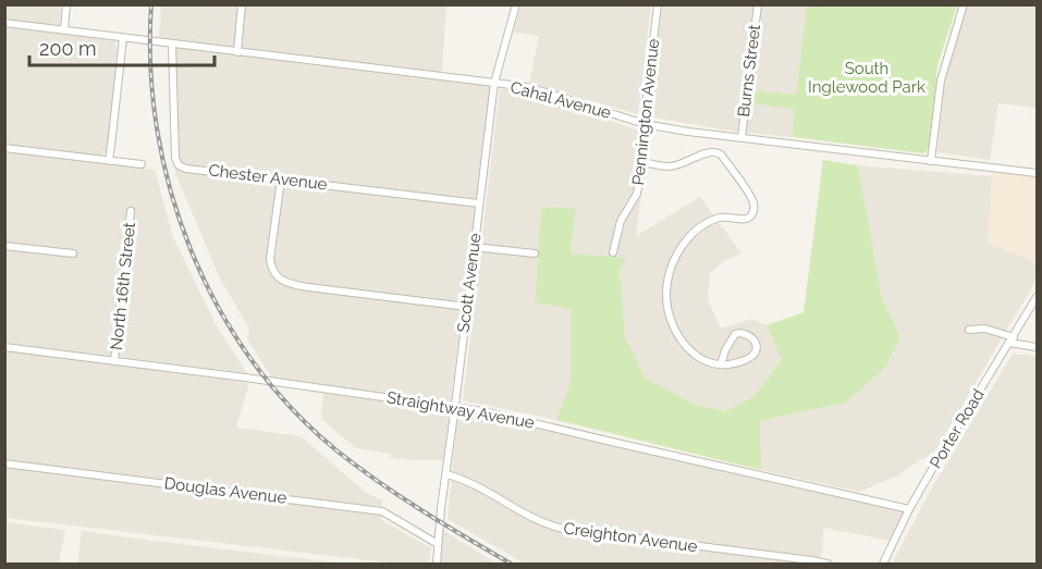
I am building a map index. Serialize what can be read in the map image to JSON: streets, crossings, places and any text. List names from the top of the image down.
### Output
{
  "streets": {
    "street": [
      "Burns Street",
      "Cahal Avenue",
      "Pennington Avenue",
      "Chester Avenue",
      "Scott Avenue",
      "North 16th Street",
      "Straightway Avenue",
      "Porter Road",
      "Douglas Avenue",
      "Creighton Avenue"
    ]
  },
  "crossings": [
    ["Burns Street", "Cahal Avenue"],
    ["Cahal Avenue", "Pennington Avenue"],
    ["Cahal Avenue", "Chester Avenue"],
    ["Cahal Avenue", "Scott Avenue"],
    ["Chester Avenue", "Scott Avenue"],
    ["Scott Avenue", "Straightway Avenue"],
    ["Scott Avenue", "Douglas Avenue"],
    ["Scott Avenue", "Creighton Avenue"],
    ["North 16th Street", "Straightway Avenue"],
    ["Straightway Avenue", "Porter Road"]
  ],
  "parks": ["South Inglewood Park"],
  "scale_bar": "200 m"
}
